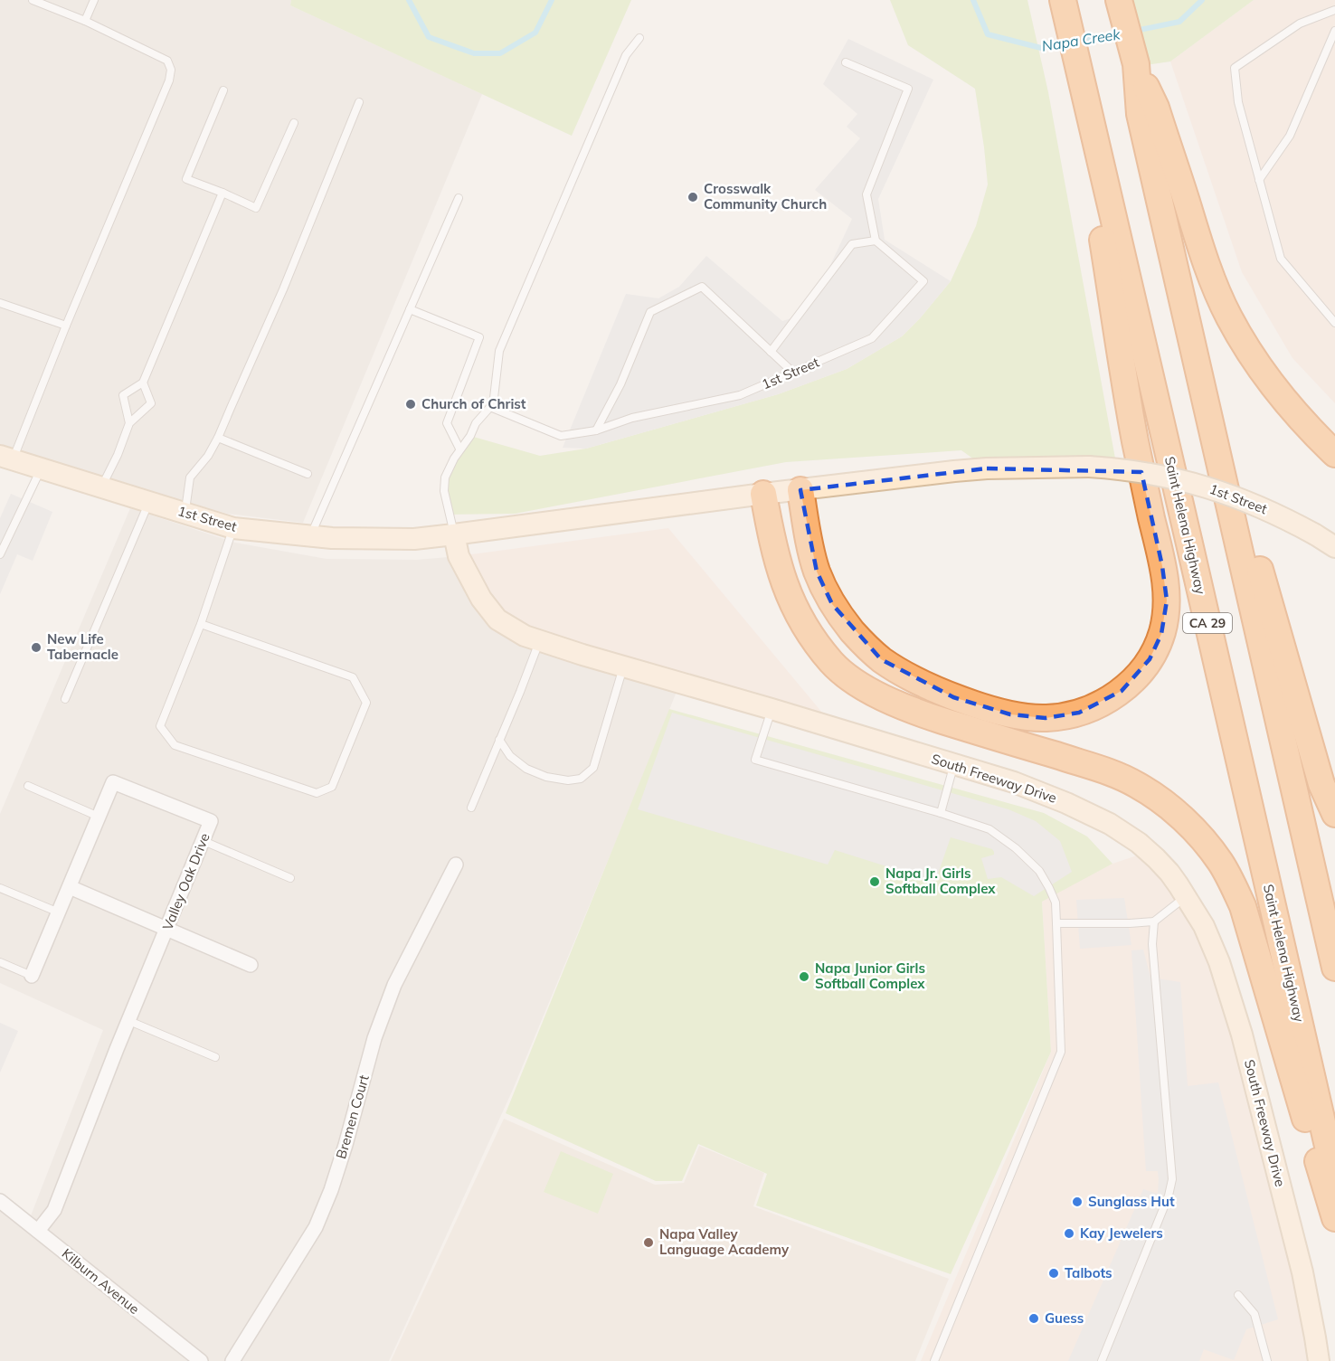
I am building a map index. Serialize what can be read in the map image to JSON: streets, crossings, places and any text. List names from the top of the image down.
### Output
{
  "streets": {
    "highway": ["Saint Helena Highway", "CA 29"],
    "main road": ["1st Street", "South Freeway Drive"],
    "street": ["Valley Oak Drive", "Bremen Court", "Kilburn Avenue"]
  },
  "crossings": [
    ["1st Street", "South Freeway Drive"],
    ["Valley Oak Drive", "Kilburn Avenue"]
  ],
  "water": ["Napa Creek"],
  "places": [
    "Crosswalk Community Church",
    "Church of Christ",
    "New Life Tabernacle",
    "Napa Jr. Girls Softball Complex",
    "Napa Junior Girls Softball Complex",
    "Sunglass Hut",
    "Kay Jewelers",
    "Napa Valley Language Academy",
    "Talbots",
    "Guess"
  ]
}
